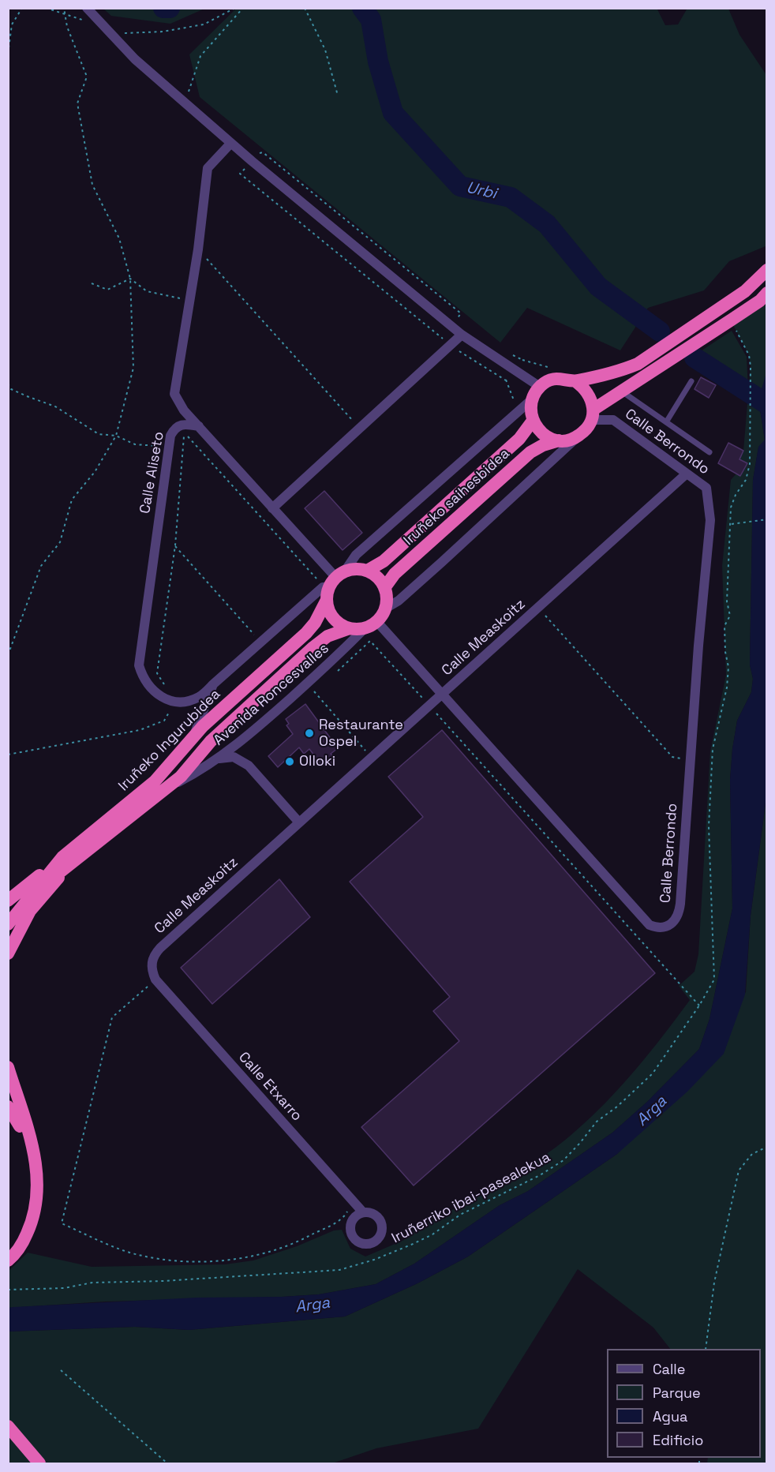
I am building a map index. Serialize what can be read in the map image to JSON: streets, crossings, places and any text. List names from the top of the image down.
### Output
{
  "streets": {
    "highway": ["Iruñeko saihesbidea", "Iruñeko Ingurubidea"],
    "street": [
      "Calle Berrondo",
      "Calle Aliseto",
      "Calle Measkoitz",
      "Avenida Roncesvalles",
      "Calle Etxarro"
    ],
    "path": ["Iruñerriko ibai-pasealekua"]
  },
  "crossings": [
    ["Calle Berrondo", "Iruñeko saihesbidea"],
    ["Calle Berrondo", "Calle Measkoitz"],
    ["Calle Berrondo", "Avenida Roncesvalles"],
    ["Calle Berrondo", "Iruñeko Ingurubidea"],
    ["Iruñeko saihesbidea", "Avenida Roncesvalles"],
    ["Iruñeko saihesbidea", "Iruñeko Ingurubidea"],
    ["Calle Measkoitz", "Calle Etxarro"],
    ["Avenida Roncesvalles", "Iruñeko Ingurubidea"]
  ],
  "water": ["Urbi", "Arga"],
  "places": ["Restaurante Ospel", "Olloki"],
  "legend": [
    "Calle",
    "Parque",
    "Agua",
    "Edificio"
  ]
}
